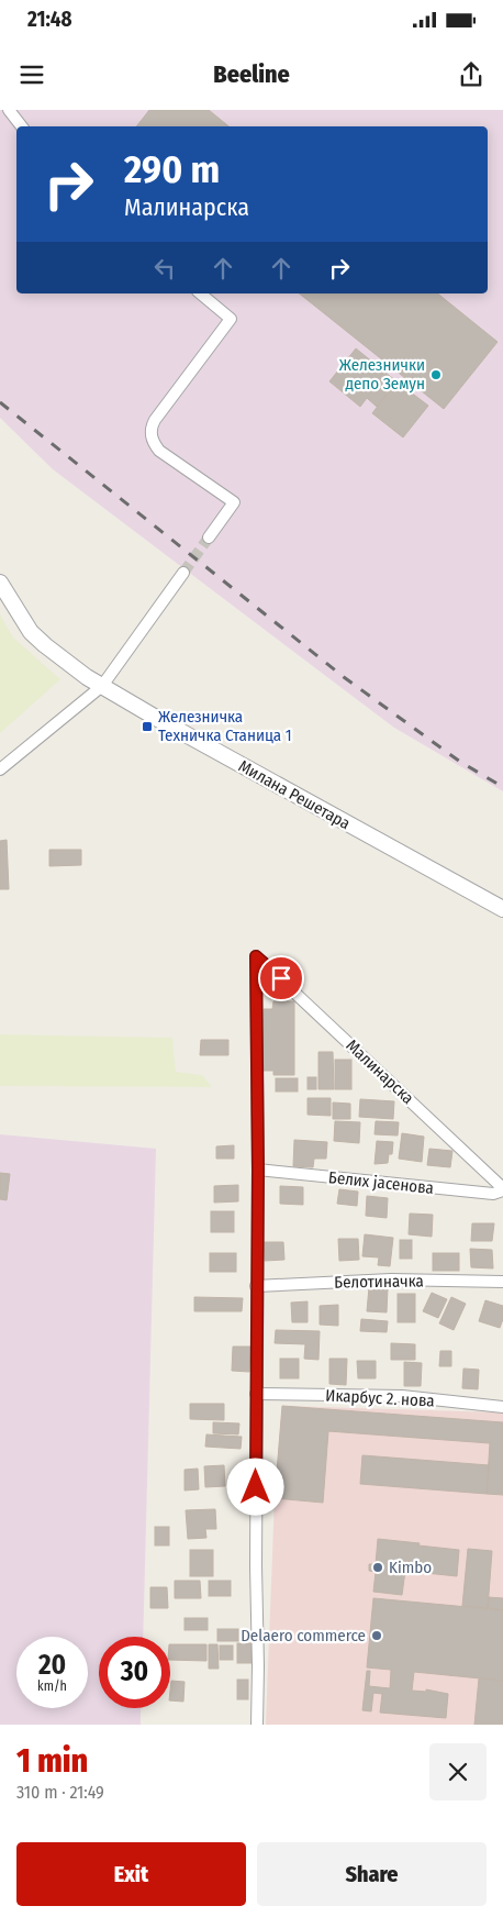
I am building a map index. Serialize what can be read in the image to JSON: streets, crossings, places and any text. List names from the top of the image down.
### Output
{
  "streets": {
    "street": [
      "Милана Решетара",
      "Малинарска",
      "Белих јасенова",
      "Белотиначка",
      "Икарбус 2. нова"
    ]
  },
  "crossings": [
    ["Малинарска", "Белих јасенова"]
  ],
  "places": {
    "other": ["Железнички депо Земун", "Kimbo", "Delaero commerce"],
    "transit": ["Железничка Техничка Станица 1"]
  },
  "page": {
    "status": "21:48",
    "header": "Beeline",
    "turn": ["290 m", "Малинарска"],
    "speed": "20 km/h",
    "limit": "30",
    "heading": ["1 min", "310 m · 21:49"],
    "buttons": ["Exit", "Share"]
  }
}
